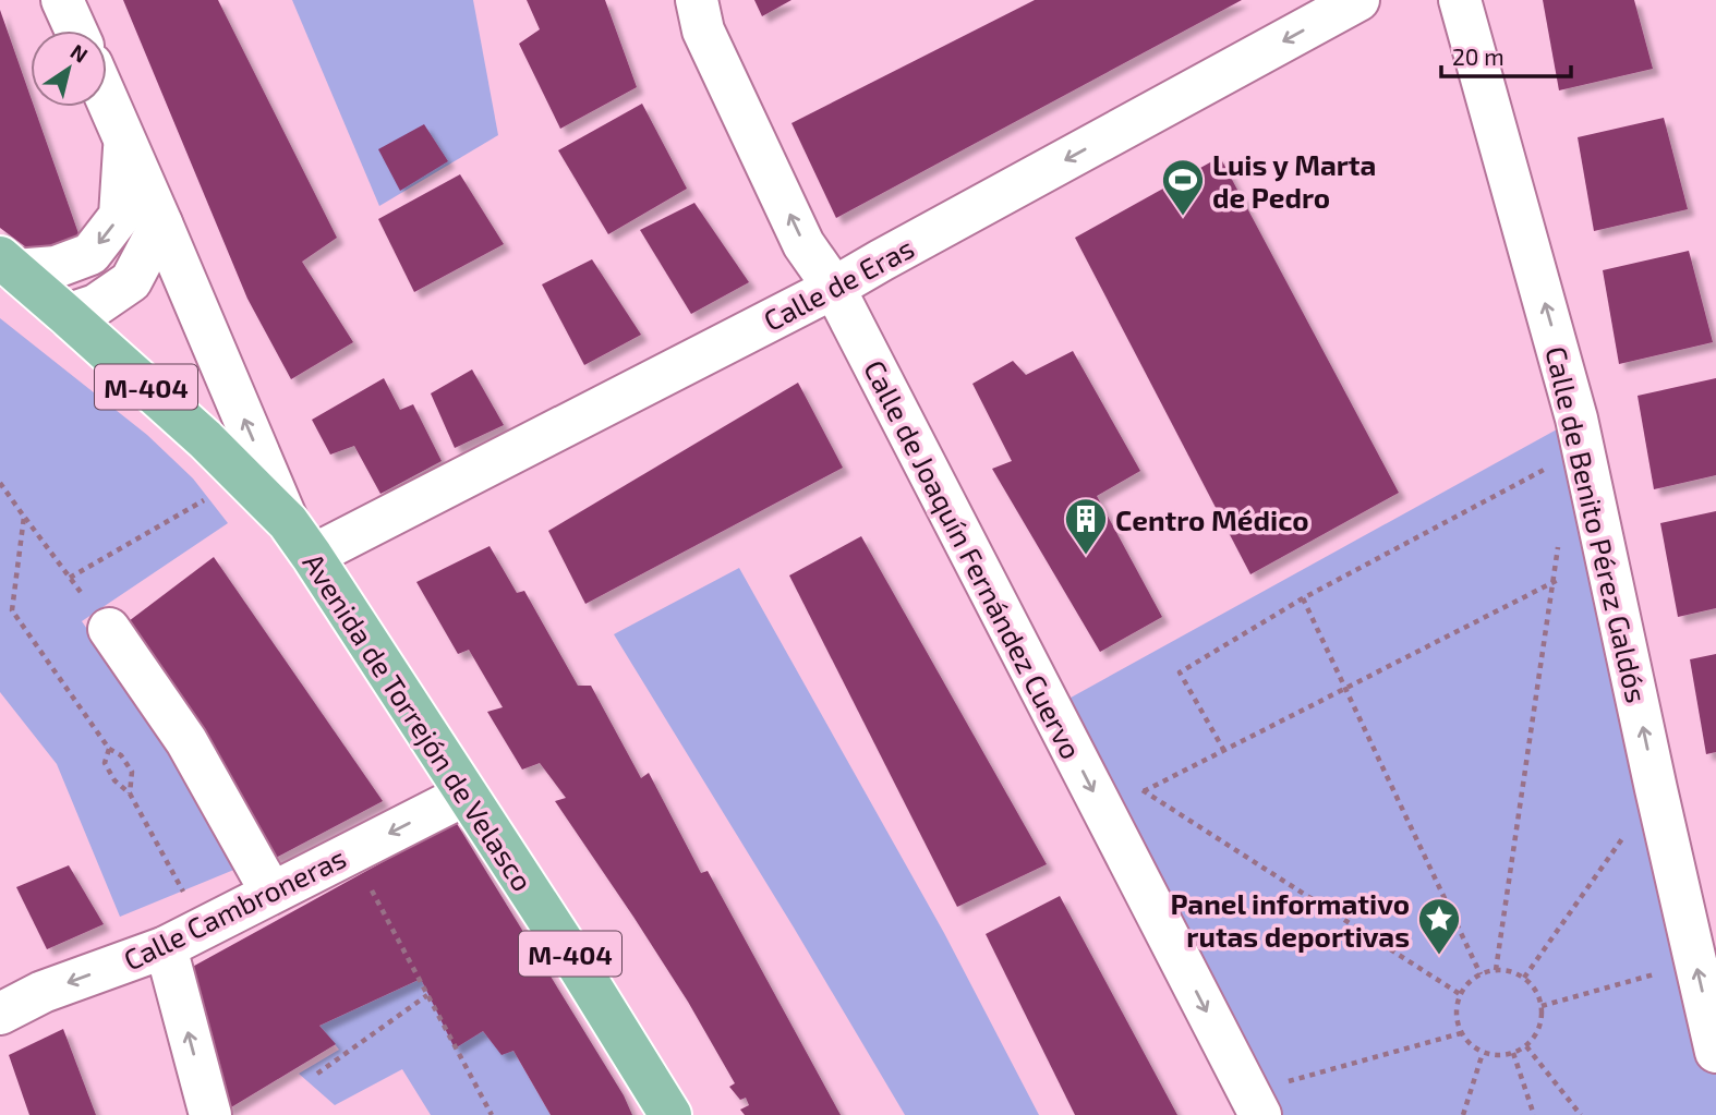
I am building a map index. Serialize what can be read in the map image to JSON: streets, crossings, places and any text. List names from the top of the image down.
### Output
{
  "streets": {
    "main road": ["M-404", "Avenida de Torrejón de Velasco"],
    "street": [
      "Calle de Eras",
      "Calle de Benito Pérez Galdós",
      "Calle de Joaquín Fernández Cuervo",
      "Calle Cambroneras"
    ]
  },
  "crossings": [
    ["Calle de Eras", "Calle de Joaquín Fernández Cuervo"],
    ["Calle de Eras", "Avenida de Torrejón de Velasco"],
    ["Avenida de Torrejón de Velasco", "Calle Cambroneras"]
  ],
  "one_way": ["Calle de Eras", "Calle de Benito Pérez Galdós", "Calle Cambroneras"],
  "places": {
    "sports": ["Luis y Marta de Pedro"],
    "building": ["Centro Médico"],
    "place": ["Panel informativo rutas deportivas"]
  },
  "scale_bar": "20 m",
  "north": "top right"
}
